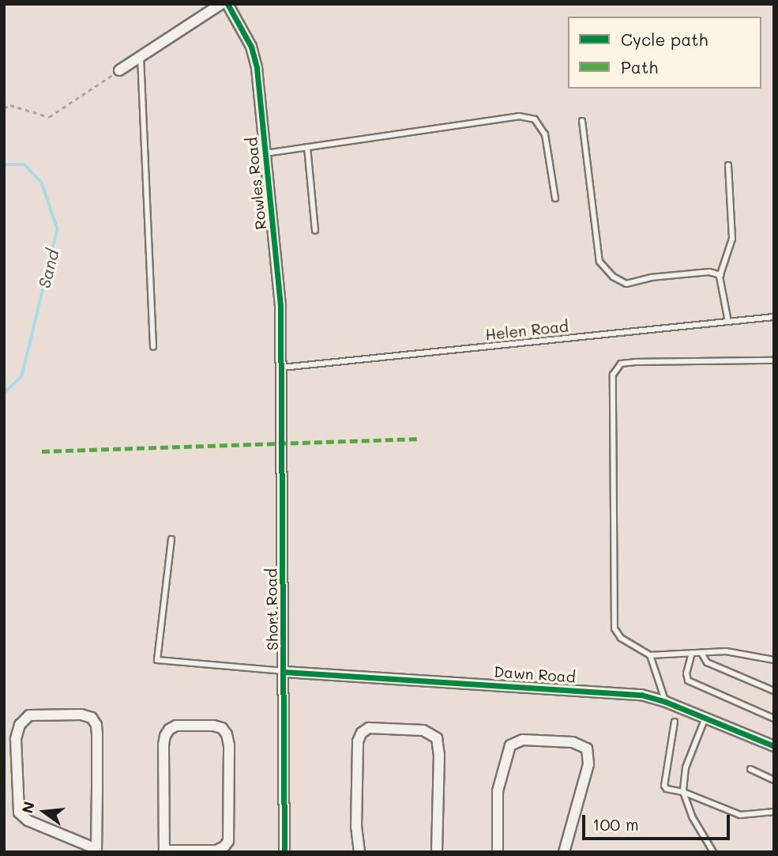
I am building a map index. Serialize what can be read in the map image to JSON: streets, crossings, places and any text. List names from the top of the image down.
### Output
{
  "streets": {
    "street": ["Rowles Road", "Short Road", "Dawn Road"],
    "lane": ["Helen Road"]
  },
  "crossings": [
    ["Rowles Road", "Helen Road"],
    ["Rowles Road", "Short Road"],
    ["Helen Road", "Short Road"],
    ["Short Road", "Dawn Road"]
  ],
  "water": ["Sand"],
  "legend": ["Cycle path", "Path"],
  "scale_bar": "100 m",
  "north": "left"
}
